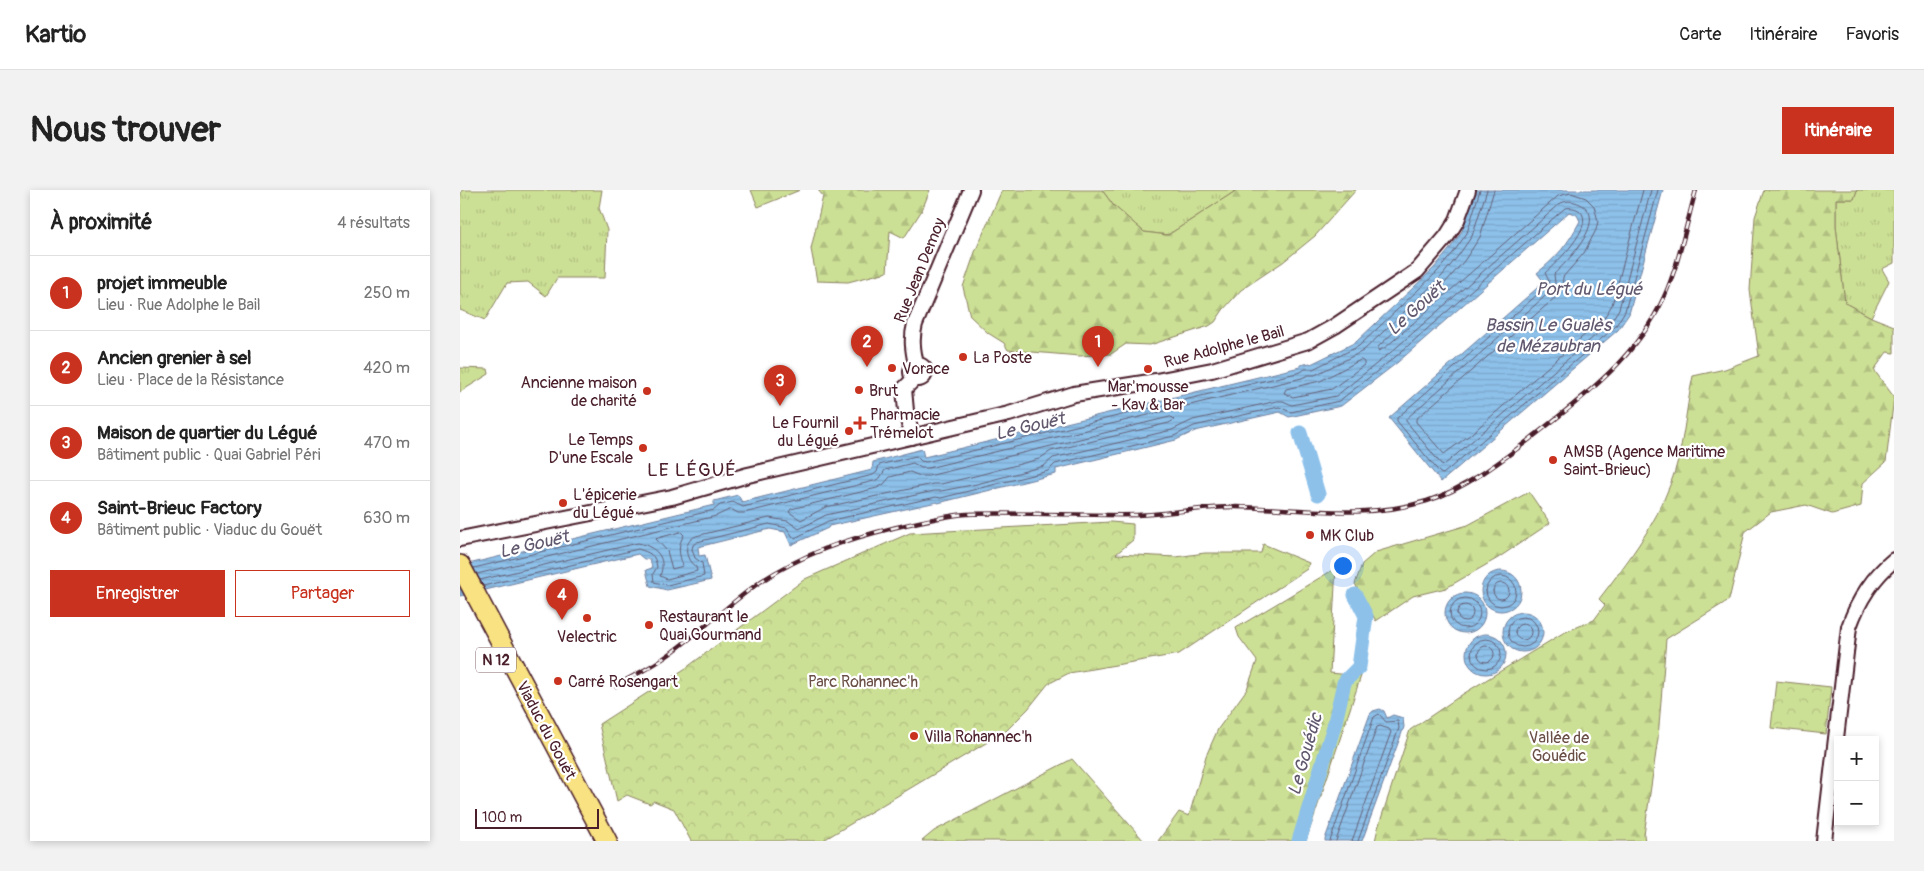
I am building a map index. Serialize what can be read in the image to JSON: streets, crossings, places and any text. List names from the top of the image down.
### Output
{
  "streets": {
    "highway": ["N 12", "Viaduc du Gouët"],
    "street": ["Rue Jean Demoy", "Rue Adolphe le Bail"]
  },
  "crossings": [
    ["Rue Jean Demoy", "Rue Adolphe le Bail"]
  ],
  "districts": ["LE LÉGUÉ"],
  "water": [
    "Port du Légué",
    "Le Gouët",
    "Bassin Le Gualès de Mézaubran",
    "Le Gouédic"
  ],
  "parks": ["Parc Rohannec'h", "Vallée de Gouédic"],
  "places": {
    "other": [
      "La Poste",
      "Vorace",
      "Mar'mousse - Kav & Bar",
      "Brut",
      "Ancienne maison de charité",
      "Le Fournil du Légué",
      "Le Temps D'une Escale",
      "AMSB (Agence Maritime Saint-Brieuc)",
      "L'épicerie du Légué",
      "MK Club",
      "Velectric",
      "Restaurant le Quai Gourmand",
      "Carré Rosengart",
      "Villa Rohannec'h"
    ],
    "health": ["Pharmacie Trémelot"]
  },
  "scale_bar": "100 m",
  "page": {
    "header": "Kartio",
    "nav": ["Carte", "Itinéraire", "Favoris"],
    "buttons": [
      "Itinéraire",
      ["Enregistrer", "Partager"]
    ],
    "title": "Nous trouver",
    "heading": ["À proximité", "4 résultats"],
    "list": [
      {
        "mark": "1",
        "name": "projet immeuble",
        "note": "Lieu · Rue Adolphe le Bail",
        "value": "250 m"
      },
      {
        "mark": "2",
        "name": "Ancien grenier à sel",
        "note": "Lieu · Place de la Résistance",
        "value": "420 m"
      },
      {
        "mark": "3",
        "name": "Maison de quartier du Légué",
        "note": "Bâtiment public · Quai Gabriel Péri",
        "value": "470 m"
      },
      {
        "mark": "4",
        "name": "Saint-Brieuc Factory",
        "note": "Bâtiment public · Viaduc du Gouët",
        "value": "630 m"
      }
    ],
    "pins": [
      "1",
      "2",
      "3",
      "4"
    ],
    "map_buttons": ["+", "−"],
    "scale": "100 m"
  }
}
